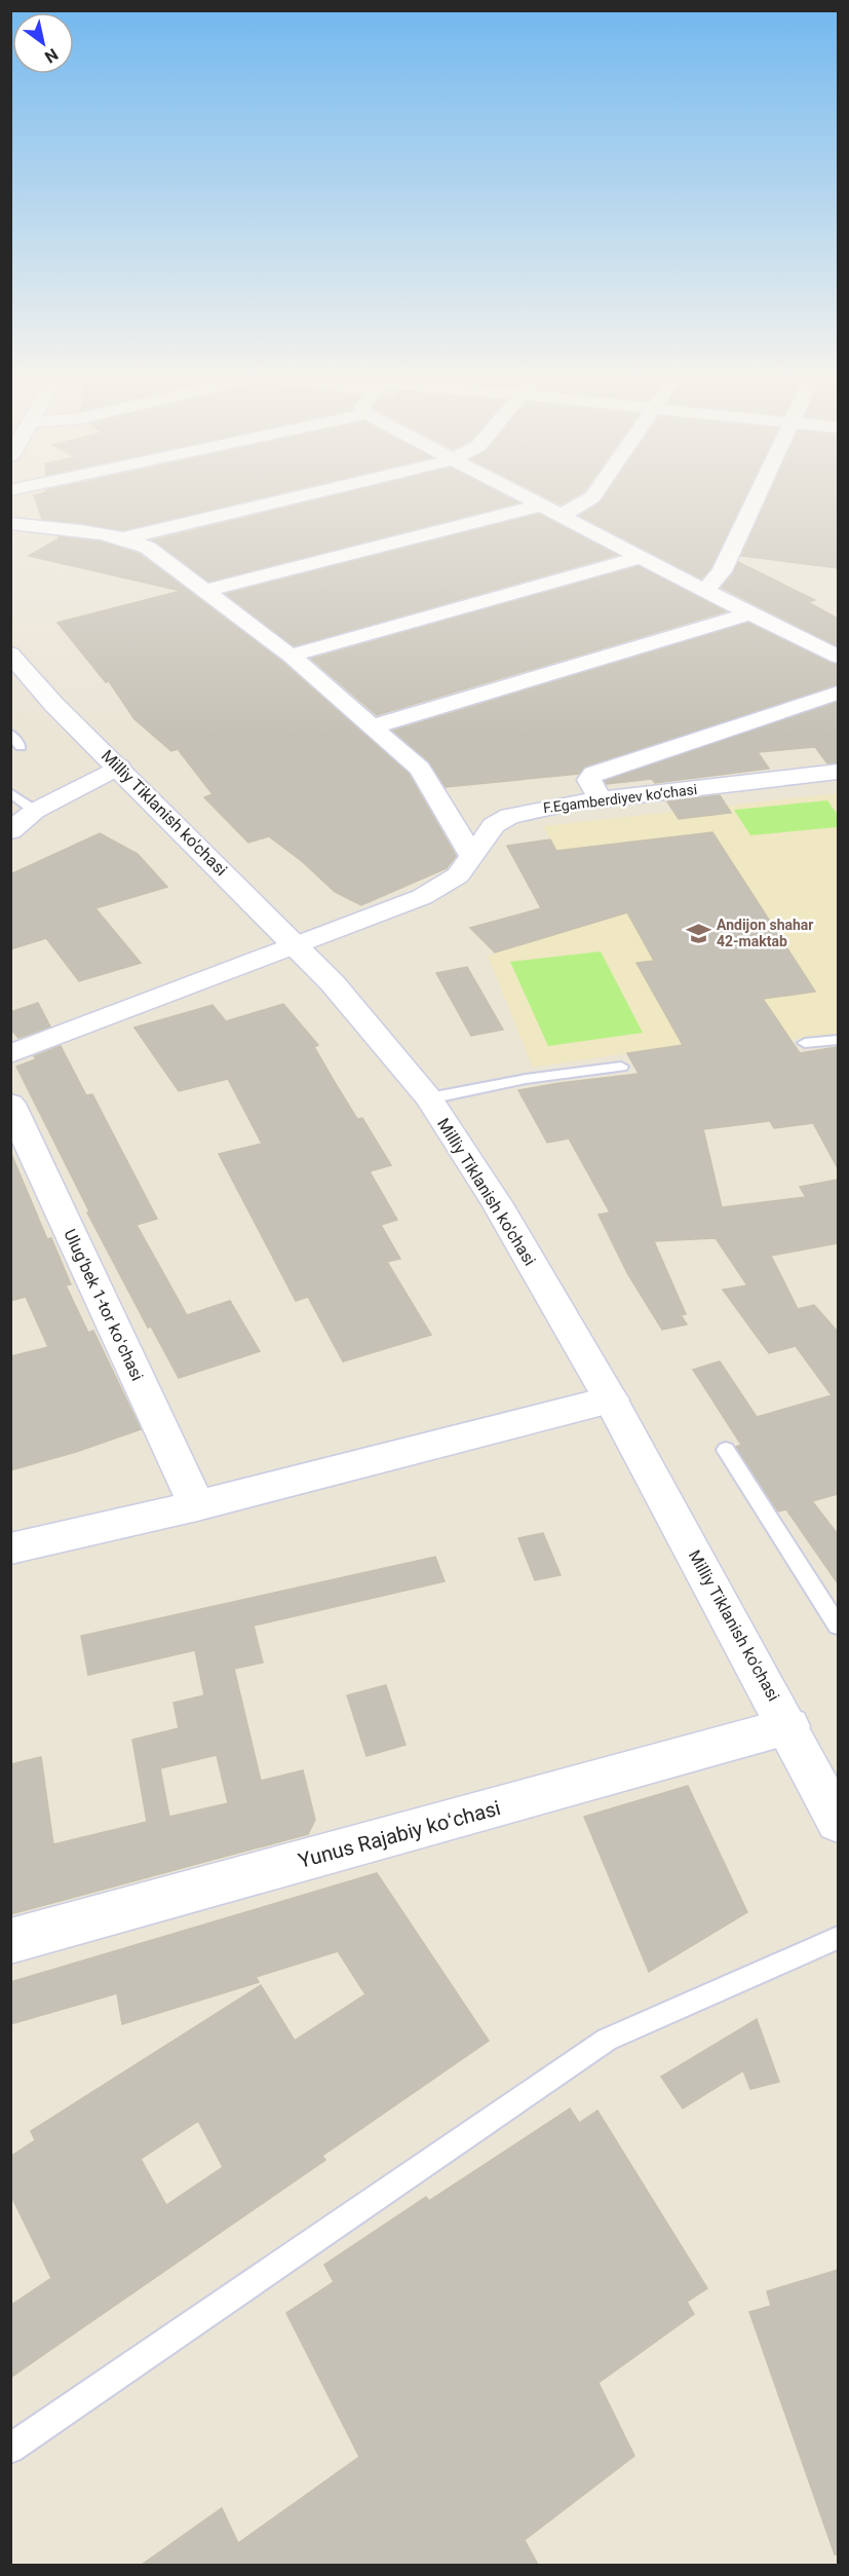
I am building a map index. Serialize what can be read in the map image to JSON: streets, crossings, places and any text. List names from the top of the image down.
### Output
{
  "streets": {
    "street": [
      "F.Egamberdiyev kо‘chasi",
      "Milliy Tiklanish ko'chasi",
      "Ulug‘bek 1-tor koʻchasi",
      "Yunus Rajabiy koʻchasi"
    ]
  },
  "crossings": [
    ["F.Egamberdiyev kо‘chasi", "Milliy Tiklanish ko'chasi"],
    ["Milliy Tiklanish ko'chasi", "Yunus Rajabiy koʻchasi"]
  ],
  "places": {
    "school or university": ["Andijon shahar 42-maktab"]
  },
  "north": "bottom right"
}
